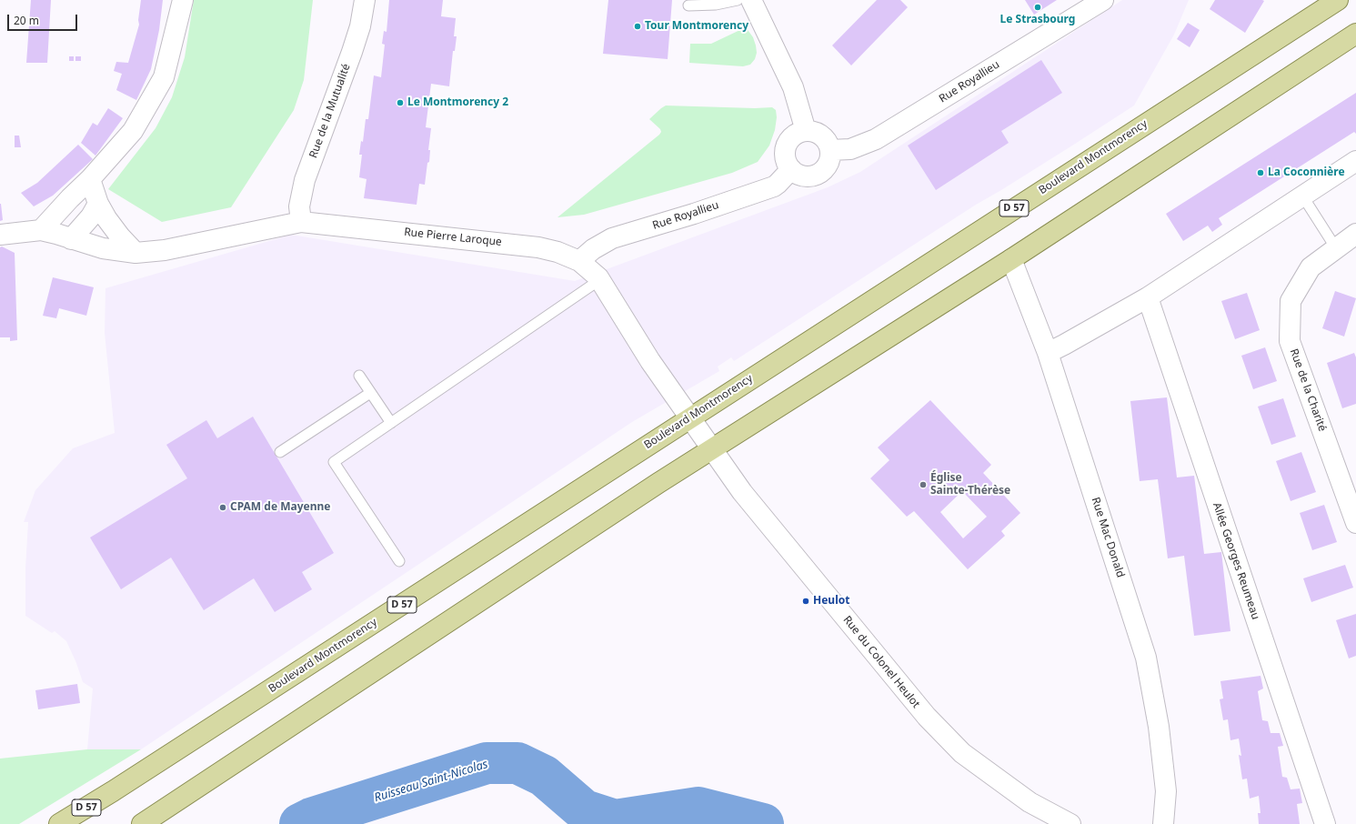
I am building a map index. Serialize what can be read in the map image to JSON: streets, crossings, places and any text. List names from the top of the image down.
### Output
{
  "streets": {
    "main road": ["Boulevard Montmorency", "D 57"],
    "street": [
      "Rue Royallieu",
      "Rue de la Mutualité",
      "Rue Pierre Laroque",
      "Rue de la Charité",
      "Rue Mac Donald",
      "Allée Georges Reumeau",
      "Rue du Colonel Heulot"
    ]
  },
  "crossings": [
    ["Rue Royallieu", "Rue Pierre Laroque"],
    ["Rue de la Mutualité", "Rue Pierre Laroque"],
    ["Boulevard Montmorency", "Rue Pierre Laroque"],
    ["Boulevard Montmorency", "Rue du Colonel Heulot"],
    ["Rue Pierre Laroque", "Rue du Colonel Heulot"]
  ],
  "water": ["Ruisseau Saint-Nicolas"],
  "places": [
    "Le Strasbourg",
    "Tour Montmorency",
    "Le Montmorency 2",
    "La Coconnière",
    "Église Sainte-Thérèse",
    "CPAM de Mayenne",
    "Heulot"
  ],
  "scale_bar": "20 m"
}
